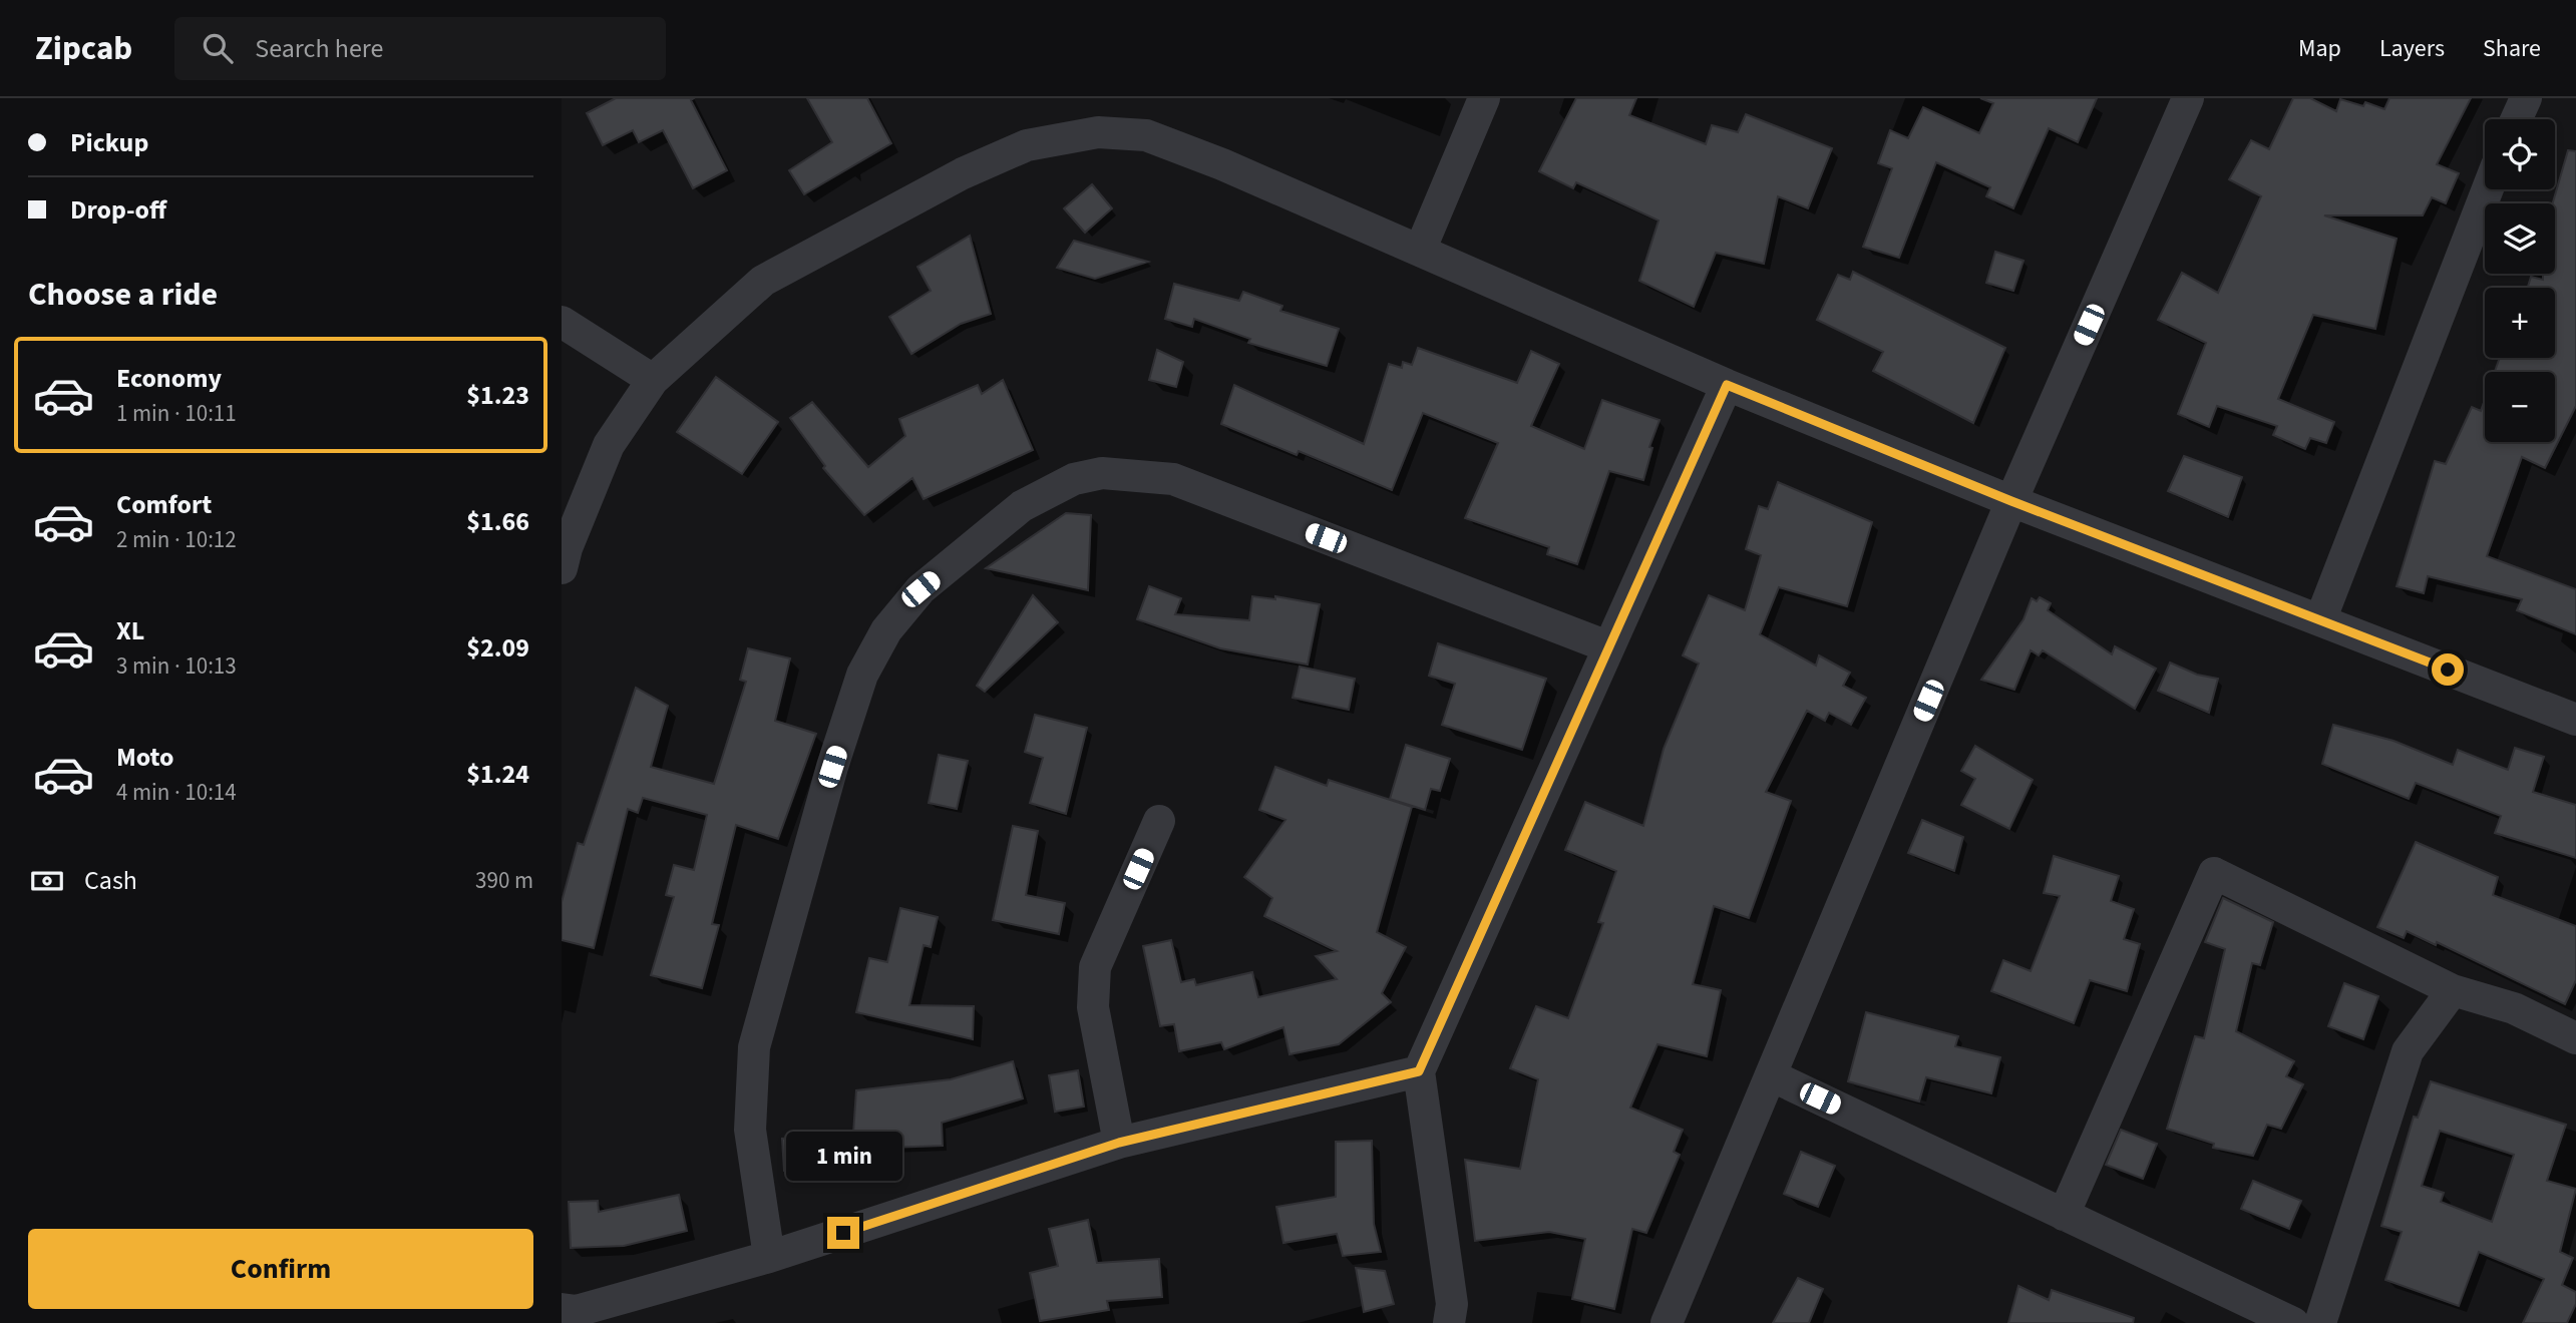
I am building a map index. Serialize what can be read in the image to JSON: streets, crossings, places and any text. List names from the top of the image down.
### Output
{
  "page": {
    "header": "Zipcab",
    "search": "Search here",
    "nav": ["Map", "Layers", "Share"],
    "banner": ["Pickup", "Drop-off"],
    "map_buttons": ["+", "−"],
    "heading": "Choose a ride",
    "list": [
      {
        "name": "Economy",
        "note": "1 min · 10:11",
        "value": "$1.23"
      },
      {
        "name": "Comfort",
        "note": "2 min · 10:12",
        "value": "$1.66"
      },
      {
        "name": "XL",
        "note": "3 min · 10:13",
        "value": "$2.09"
      },
      {
        "name": "Moto",
        "note": "4 min · 10:14",
        "value": "$1.24"
      }
    ],
    "pay": ["Cash", "390 m"],
    "bubble": "1 min",
    "buttons": "Confirm"
  }
}
